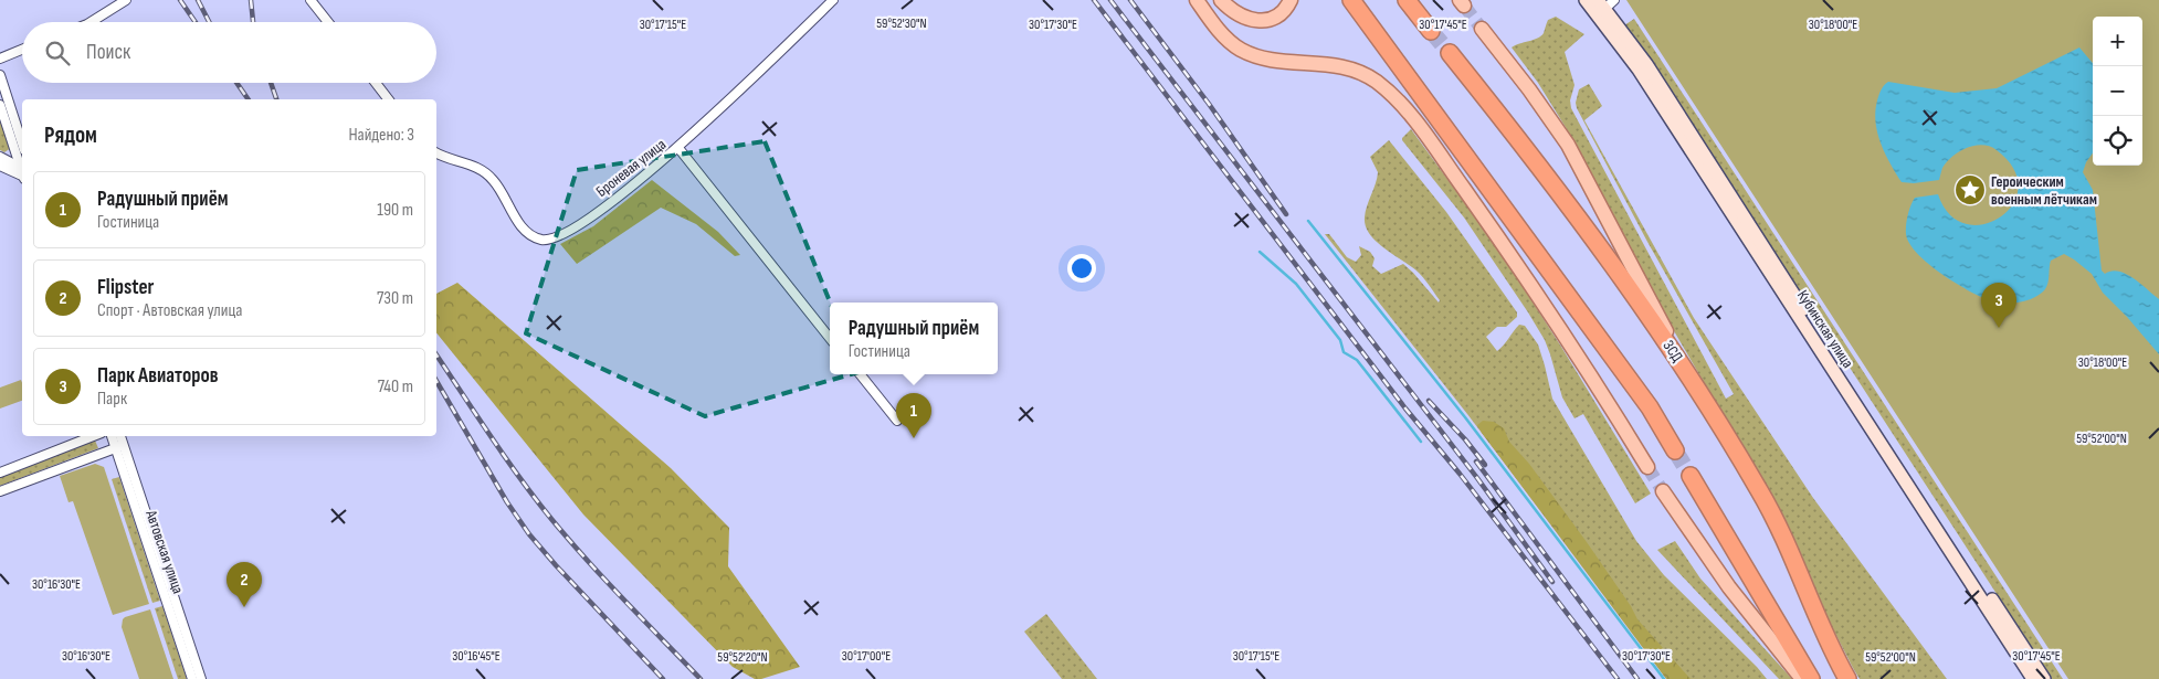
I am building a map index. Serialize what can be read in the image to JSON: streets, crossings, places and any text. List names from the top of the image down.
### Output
{
  "streets": {
    "highway": ["ЗСД"],
    "main road": ["Кубинская улица"],
    "street": ["Броневая улица", "Автовская улица"]
  },
  "places": {
    "place": ["Героическим военным лётчикам"]
  },
  "page": {
    "map_buttons": ["+", "−"],
    "search": "Поиск",
    "heading": ["Рядом", "Найдено: 3"],
    "list": [
      {
        "mark": "1",
        "name": "Радушный приём",
        "note": "Гостиница",
        "value": "190 m"
      },
      {
        "mark": "2",
        "name": "Flipster",
        "note": "Спорт · Автовская улица",
        "value": "730 m"
      },
      {
        "mark": "3",
        "name": "Парк Авиаторов",
        "note": "Парк",
        "value": "740 m"
      }
    ],
    "pins": ["3", "1", "2"],
    "popup": ["Радушный приём", "Гостиница"]
  },
  "coordinates": [
    "59°52'30\"N",
    "30°17'15\"E",
    "30°17'30\"E",
    "30°17'45\"E",
    "30°18'00\"E",
    "59°52'00\"N",
    "30°16'30\"E",
    "30°16'45\"E",
    "30°17'00\"E",
    "59°52'20\"N"
  ]
}
